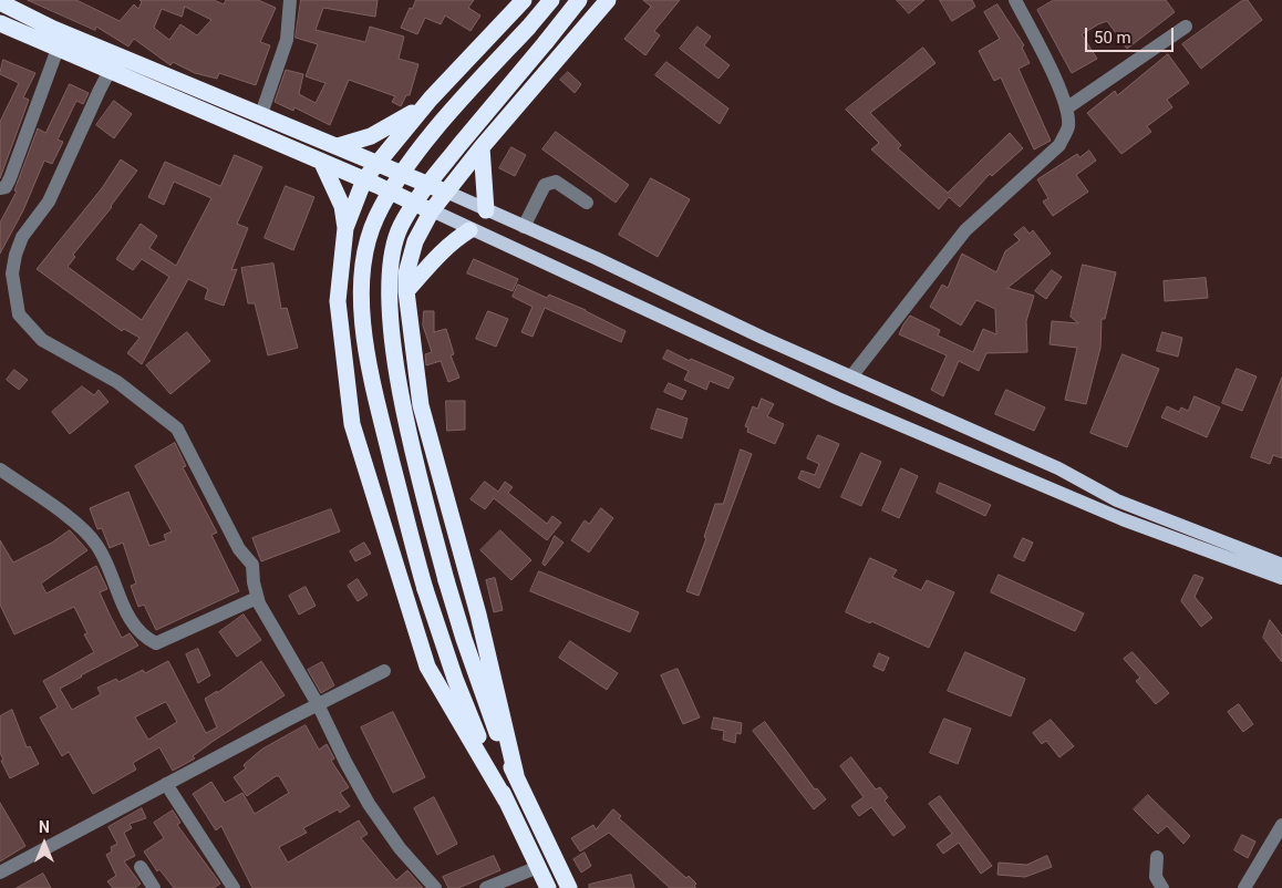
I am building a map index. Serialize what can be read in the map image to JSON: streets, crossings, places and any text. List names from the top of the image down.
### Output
{
  "scale_bar": "50 m",
  "north": "top"
}
